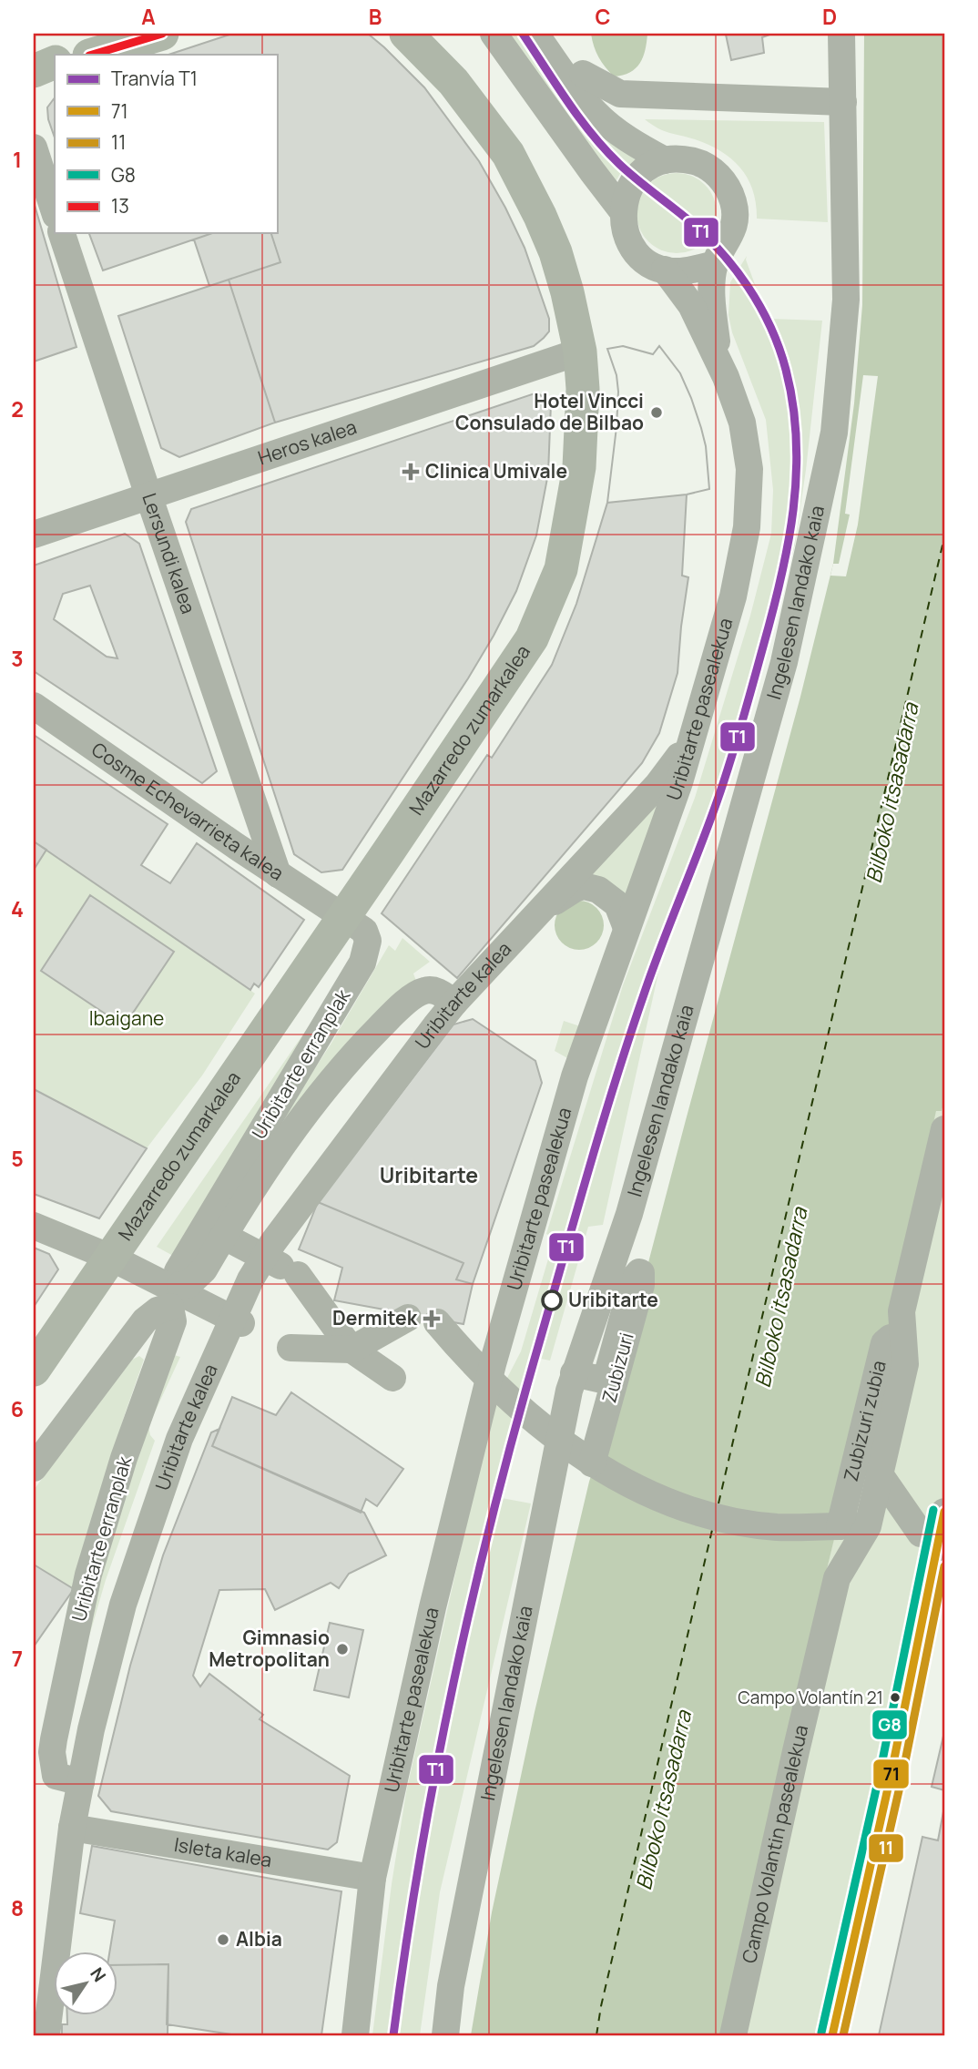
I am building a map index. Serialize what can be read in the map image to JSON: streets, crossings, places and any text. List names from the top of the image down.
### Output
{
  "streets": {
    "main road": ["Mazarredo zumarkalea"],
    "street": [
      "Heros kalea",
      "Lersundi kalea",
      "Ingelesen landako kaia",
      "Uribitarte pasealekua",
      "Cosme Echevarrieta kalea",
      "Uribitarte kalea",
      "Uribitarte erranplak",
      "Zubizuri",
      "Zubizuri zubia",
      "Campo Volantin pasealekua",
      "Isleta kalea"
    ]
  },
  "crossings": [
    ["Heros kalea", "Lersundi kalea"],
    ["Heros kalea", "Mazarredo zumarkalea"],
    ["Lersundi kalea", "Cosme Echevarrieta kalea"],
    ["Ingelesen landako kaia", "Zubizuri"],
    ["Uribitarte pasealekua", "Uribitarte kalea"],
    ["Uribitarte pasealekua", "Isleta kalea"],
    ["Mazarredo zumarkalea", "Cosme Echevarrieta kalea"],
    ["Mazarredo zumarkalea", "Uribitarte erranplak"],
    ["Cosme Echevarrieta kalea", "Uribitarte erranplak"],
    ["Uribitarte kalea", "Uribitarte erranplak"],
    ["Uribitarte kalea", "Isleta kalea"],
    ["Zubizuri", "Zubizuri zubia"],
    ["Zubizuri zubia", "Campo Volantin pasealekua"]
  ],
  "districts": ["Uribitarte"],
  "water": ["Bilboko itsasadarra"],
  "parks": ["Ibaigane"],
  "places": {
    "other": [
      "Hotel Vincci Consulado de Bilbao",
      "Uribitarte",
      "Gimnasio Metropolitan",
      "Campo Volantín 21",
      "Albia"
    ],
    "health": ["Clinica Umivale", "Dermitek"]
  },
  "lines": [
    "tram line T1",
    "transit line 13",
    "transit line G8",
    "transit line 71",
    "transit line 11"
  ],
  "legend": [
    "Tranvía T1",
    "71",
    "11",
    "G8",
    "13"
  ],
  "north": "top right",
  "grid": {
    "columns": [
      "A",
      "B",
      "C",
      "D"
    ],
    "rows": [
      "1",
      "2",
      "3",
      "4",
      "5",
      "6",
      "7",
      "8"
    ]
  }
}
